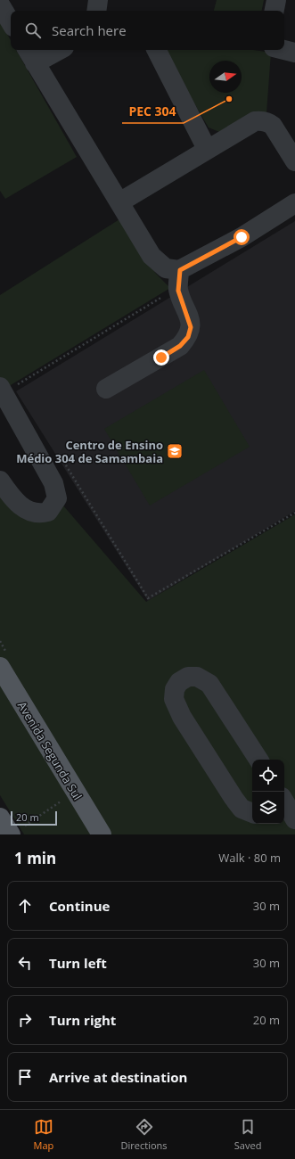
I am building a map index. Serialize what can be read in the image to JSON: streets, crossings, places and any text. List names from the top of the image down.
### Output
{
  "streets": {
    "main road": ["Avenida Segunda Sul"]
  },
  "places": {
    "other": ["PEC 304"],
    "school or university": ["Centro de Ensino Médio 304 de Samambaia"]
  },
  "scale_bar": "20 m",
  "north": "right",
  "page": {
    "search": "Search here",
    "scale": "20 m",
    "heading": ["1 min", "Walk · 80 m"],
    "list": [
      ["Continue", "30 m"],
      ["Turn left", "30 m"],
      ["Turn right", "20 m"],
      "Arrive at destination"
    ],
    "nav": ["Map", "Directions", "Saved"]
  }
}
